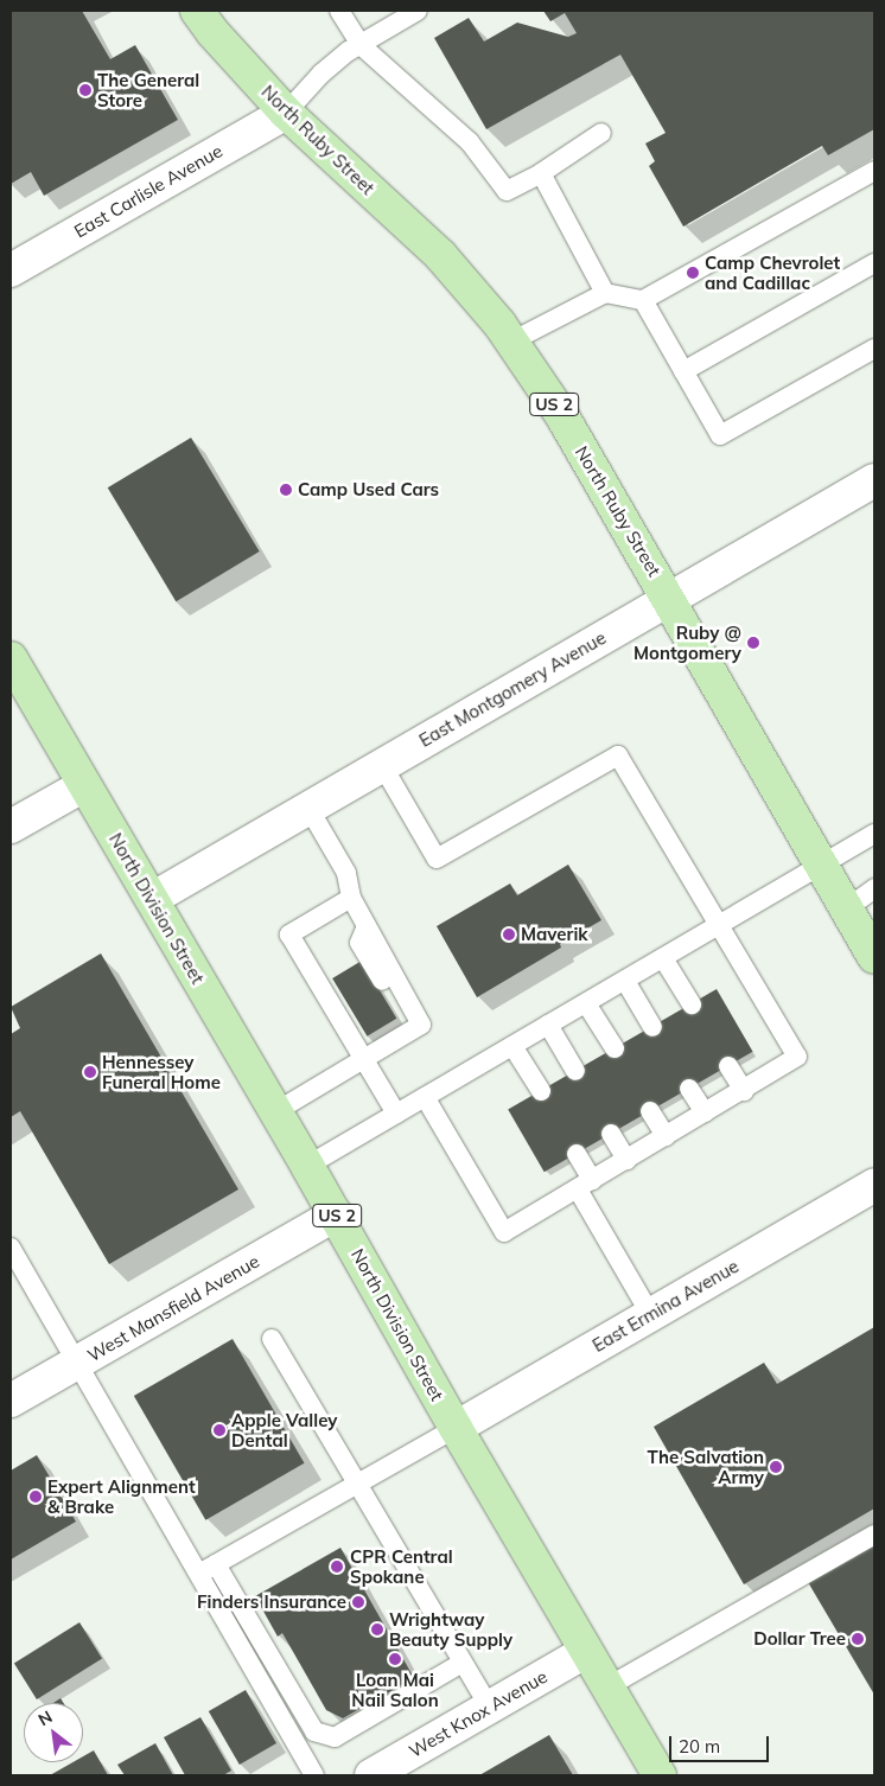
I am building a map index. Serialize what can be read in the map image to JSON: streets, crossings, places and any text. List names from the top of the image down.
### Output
{
  "streets": {
    "main road": ["North Ruby Street", "US 2", "North Division Street"],
    "street": [
      "East Carlisle Avenue",
      "East Montgomery Avenue",
      "East Ermina Avenue",
      "West Mansfield Avenue",
      "West Knox Avenue"
    ]
  },
  "crossings": [
    ["North Ruby Street", "East Carlisle Avenue"],
    ["North Ruby Street", "East Montgomery Avenue"],
    ["East Montgomery Avenue", "North Division Street"],
    ["North Division Street", "East Ermina Avenue"],
    ["North Division Street", "West Mansfield Avenue"],
    ["North Division Street", "West Knox Avenue"]
  ],
  "places": [
    "The General Store",
    "Camp Chevrolet and Cadillac",
    "Camp Used Cars",
    "Ruby @ Montgomery",
    "Maverik",
    "Hennessey Funeral Home",
    "Apple Valley Dental",
    "The Salvation Army",
    "Expert Alignment & Brake",
    "CPR Central Spokane",
    "Finders Insurance",
    "Wrightway Beauty Supply",
    "Dollar Tree",
    "Loan Mai Nail Salon"
  ],
  "scale_bar": "20 m",
  "north": "top left"
}
